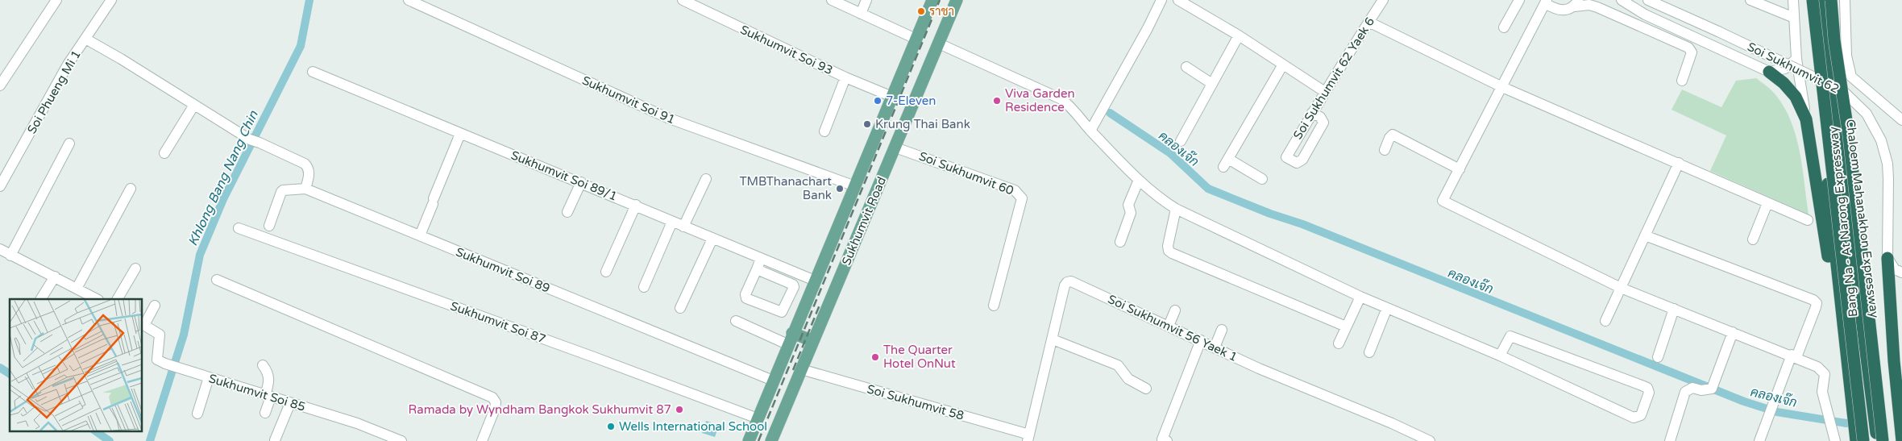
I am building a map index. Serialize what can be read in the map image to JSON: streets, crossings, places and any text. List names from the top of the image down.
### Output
{
  "streets": {
    "highway": ["Chaloem Mahanakhon Expressway", "Bang Na - At Narong Expressway"],
    "main road": ["Sukhumvit Road"],
    "street": [
      "Sukhumvit Soi 93",
      "Soi Sukhumvit 62",
      "Soi Sukhumvit 62 Yaek 6",
      "Soi Phueng Mi 1",
      "Sukhumvit Soi 91",
      "Soi Sukhumvit 60",
      "Sukhumvit Soi 89/1",
      "Sukhumvit Soi 89",
      "Sukhumvit Soi 87",
      "Soi Sukhumvit 56 Yaek 1",
      "Sukhumvit Soi 85",
      "Soi Sukhumvit 58"
    ]
  },
  "crossings": [
    ["Sukhumvit Soi 93", "Sukhumvit Road"],
    ["Sukhumvit Soi 91", "Sukhumvit Road"],
    ["Soi Sukhumvit 60", "Sukhumvit Road"],
    ["Sukhumvit Soi 89/1", "Sukhumvit Road"],
    ["Sukhumvit Road", "Sukhumvit Soi 89"],
    ["Sukhumvit Road", "Sukhumvit Soi 87"],
    ["Sukhumvit Road", "Soi Sukhumvit 58"],
    ["Soi Sukhumvit 56 Yaek 1", "Soi Sukhumvit 58"]
  ],
  "water": ["คลองเจ๊ก", "Khlong Bang Nang Chin"],
  "places": [
    "ราชา",
    "7-Eleven",
    "Viva Garden Residence",
    "Krung Thai Bank",
    "TMBThanachart Bank",
    "The Quarter Hotel OnNut",
    "Ramada by Wyndham Bangkok Sukhumvit 87",
    "Wells International School"
  ]
}
